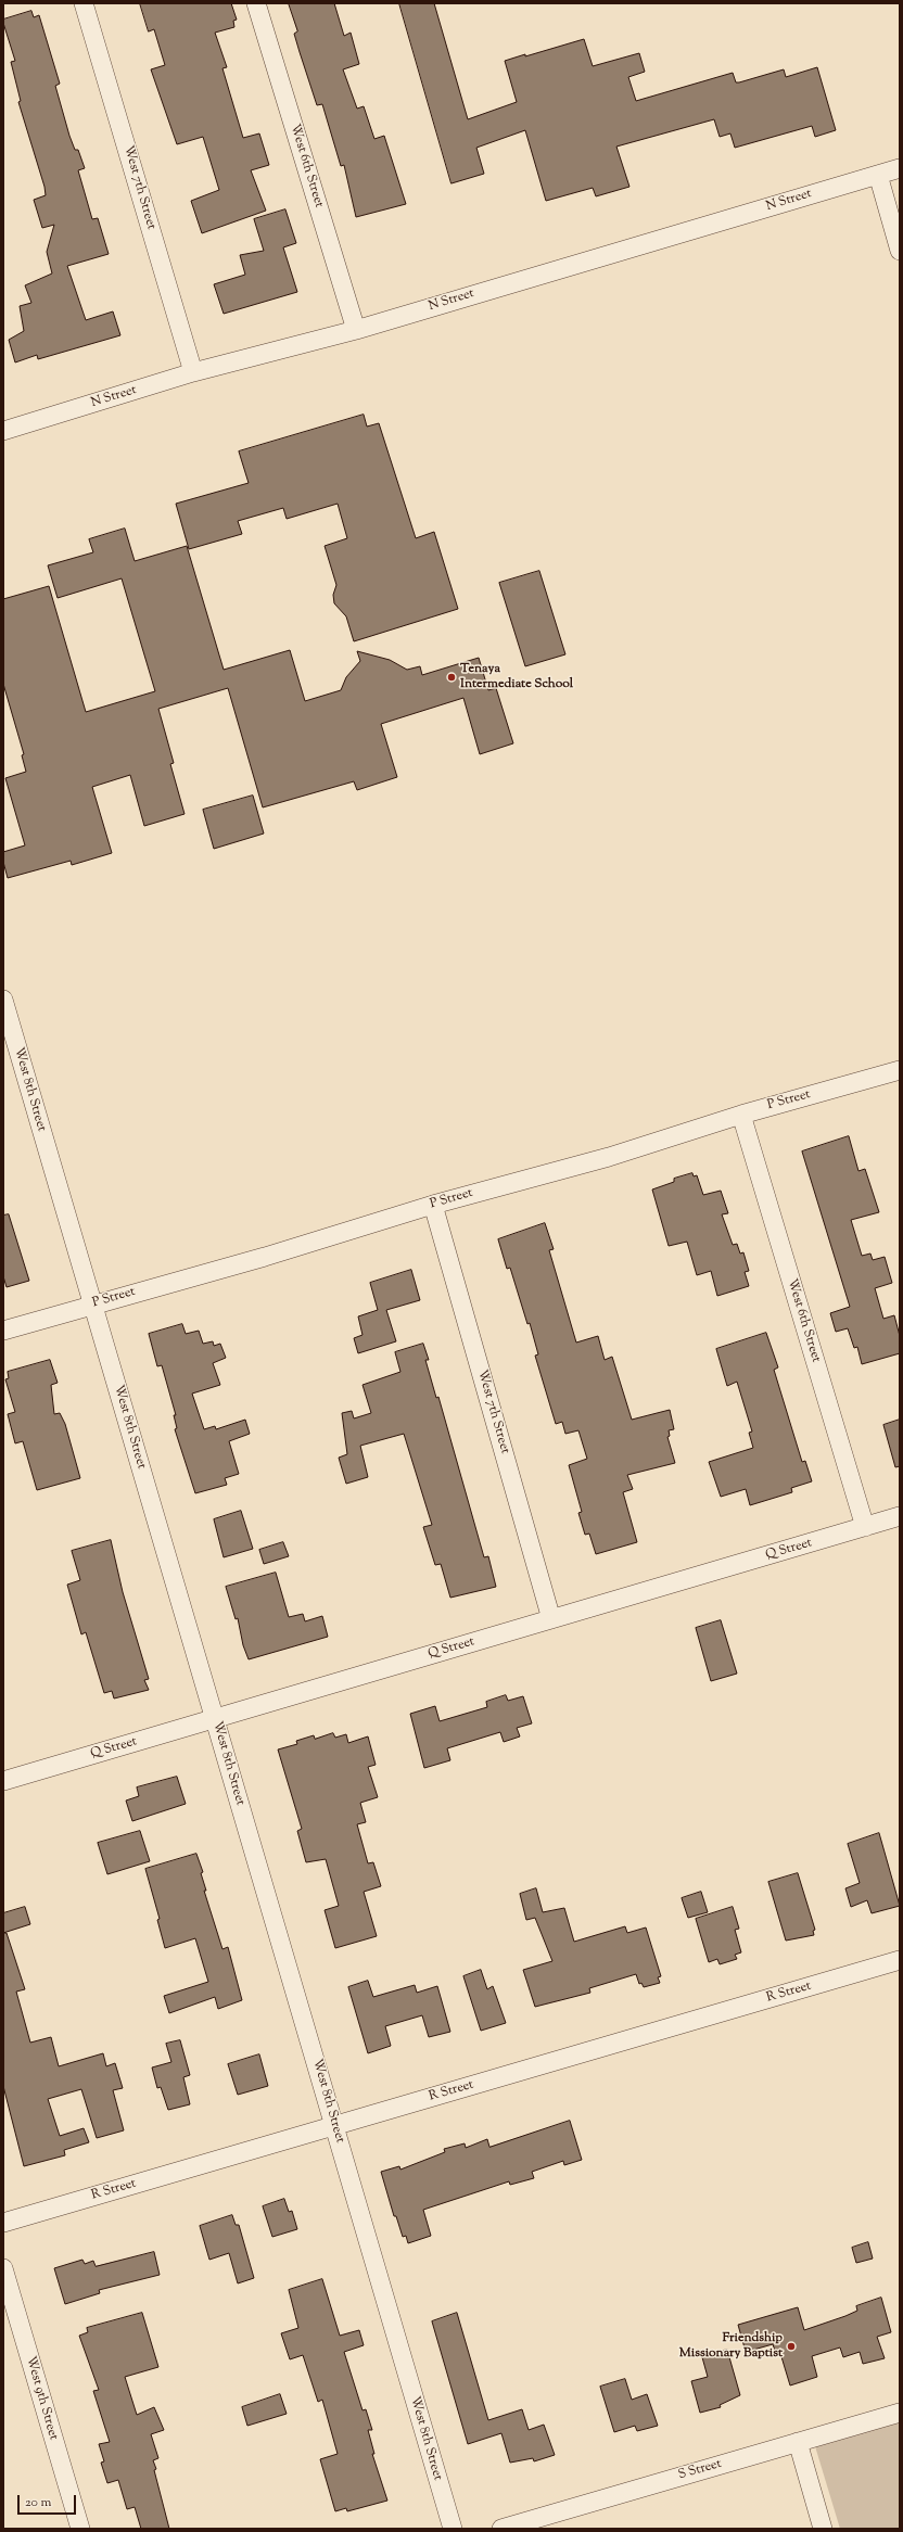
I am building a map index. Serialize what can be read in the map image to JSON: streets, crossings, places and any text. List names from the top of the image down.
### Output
{
  "streets": {
    "street": [
      "West 6th Street",
      "West 7th Street",
      "N Street",
      "West 8th Street",
      "P Street",
      "Q Street",
      "R Street",
      "West 9th Street",
      "S Street"
    ]
  },
  "crossings": [
    ["West 6th Street", "N Street"],
    ["West 6th Street", "P Street"],
    ["West 6th Street", "Q Street"],
    ["West 7th Street", "N Street"],
    ["West 7th Street", "P Street"],
    ["West 7th Street", "Q Street"],
    ["West 8th Street", "P Street"],
    ["West 8th Street", "Q Street"],
    ["West 8th Street", "R Street"]
  ],
  "places": ["Tenaya Intermediate School", "Friendship Missionary Baptist"],
  "scale_bar": "20 m"
}
